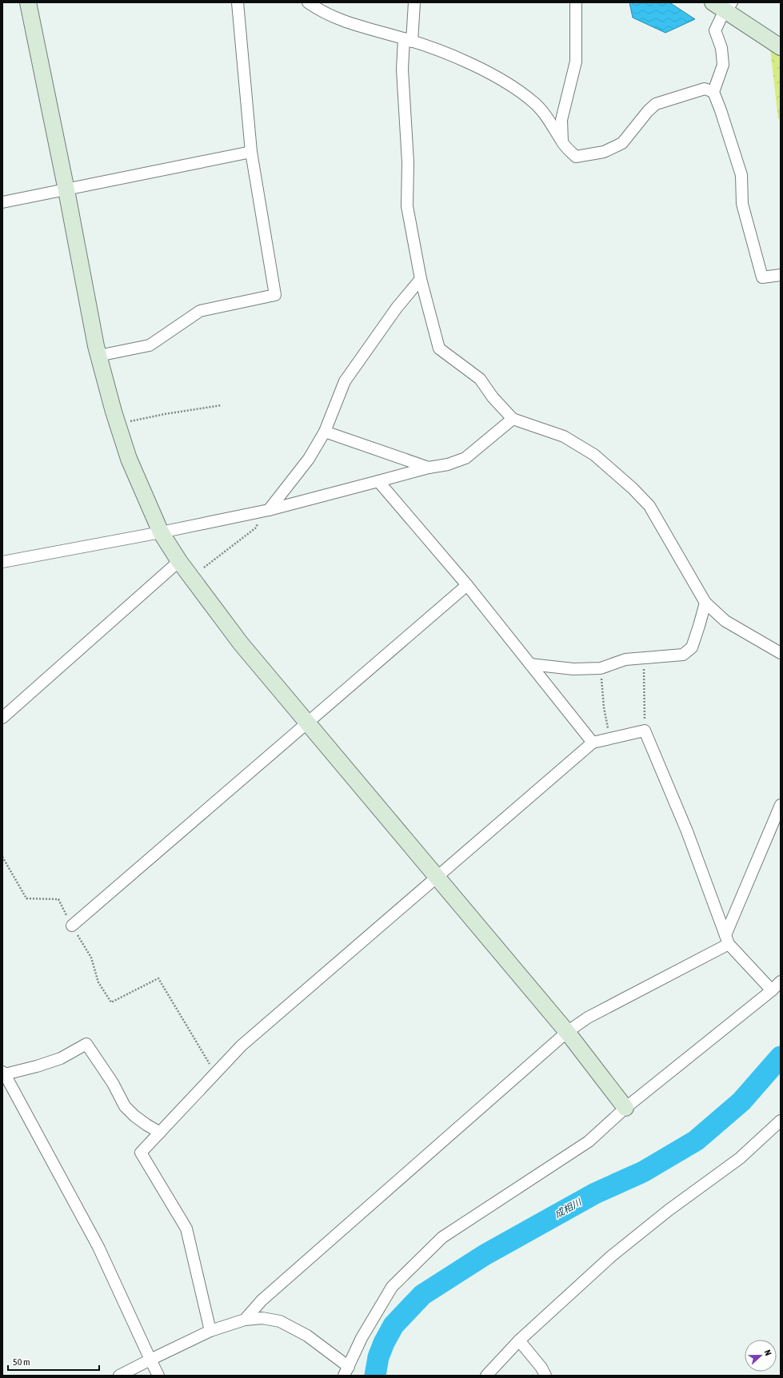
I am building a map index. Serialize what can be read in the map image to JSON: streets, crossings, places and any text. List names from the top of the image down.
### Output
{
  "water": ["成相川"],
  "scale_bar": "50 m",
  "north": "right"
}
